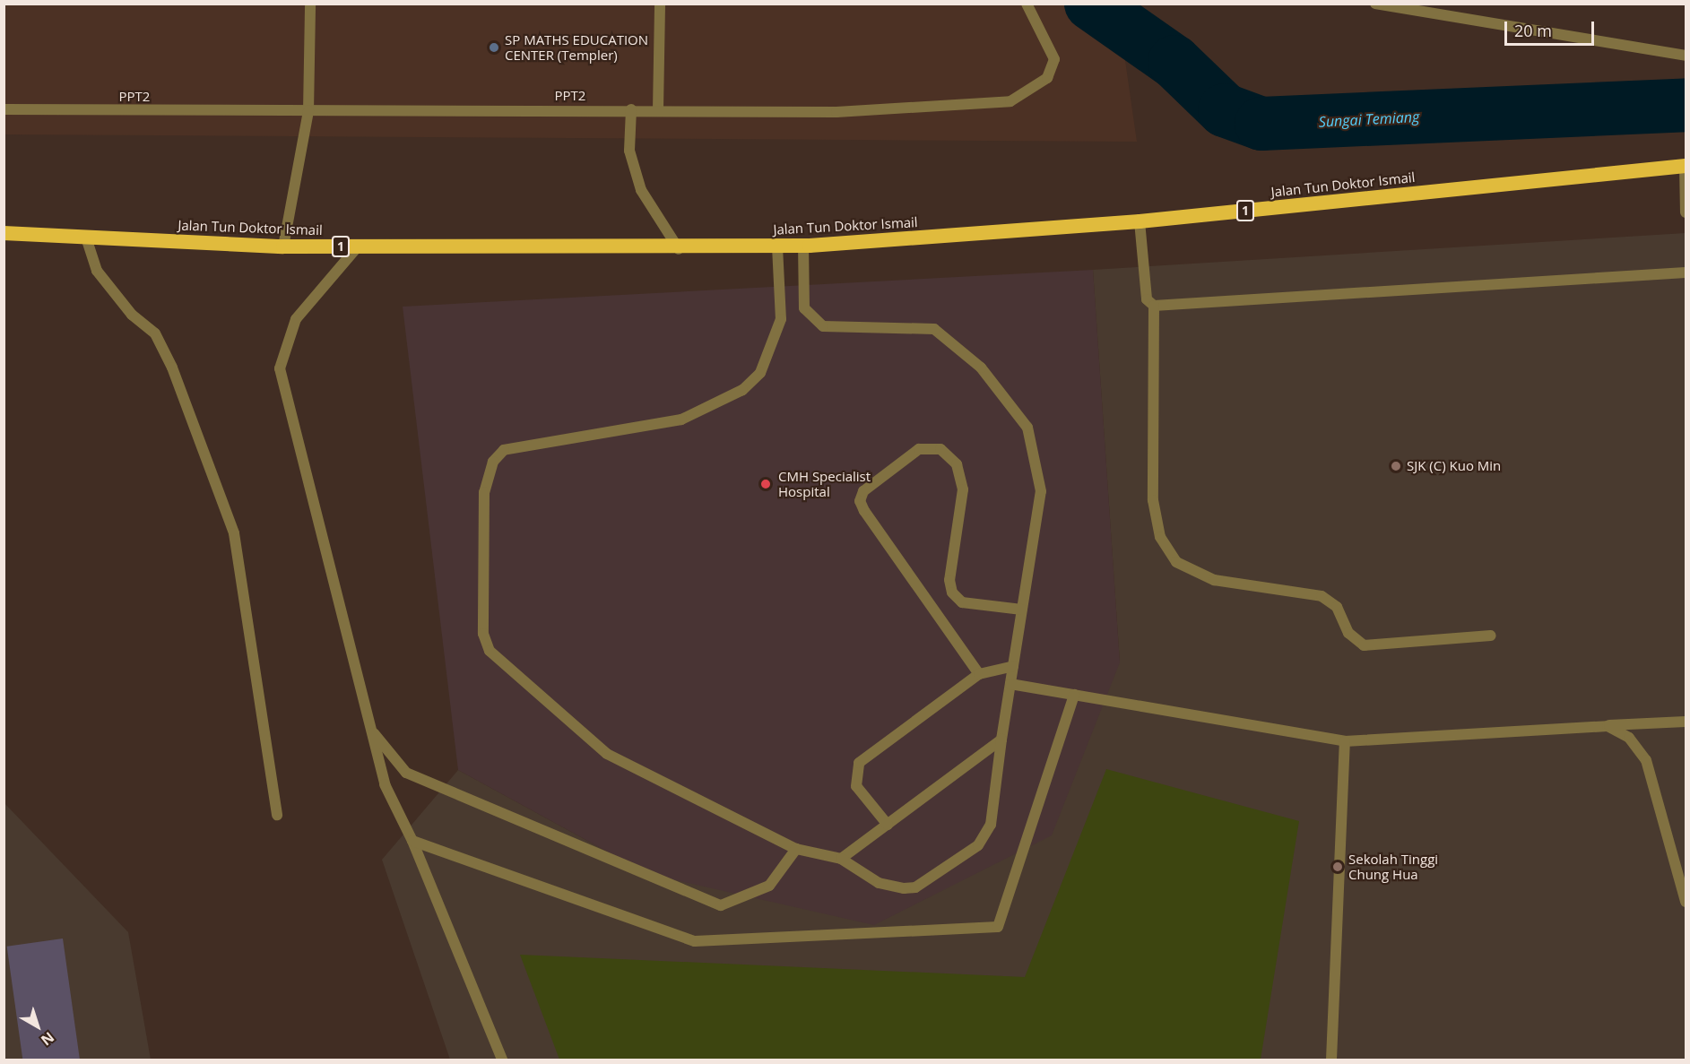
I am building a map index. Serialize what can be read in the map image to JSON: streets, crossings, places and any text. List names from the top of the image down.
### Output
{
  "streets": {
    "highway": ["Jalan Tun Doktor Ismail", "1"],
    "street": ["PPT2"]
  },
  "water": ["Sungai Temiang"],
  "places": [
    "SP MATHS EDUCATION CENTER (Templer)",
    "SJK (C) Kuo Min",
    "CMH Specialist Hospital",
    "Sekolah Tinggi Chung Hua"
  ],
  "scale_bar": "20 m",
  "north": "bottom right"
}
